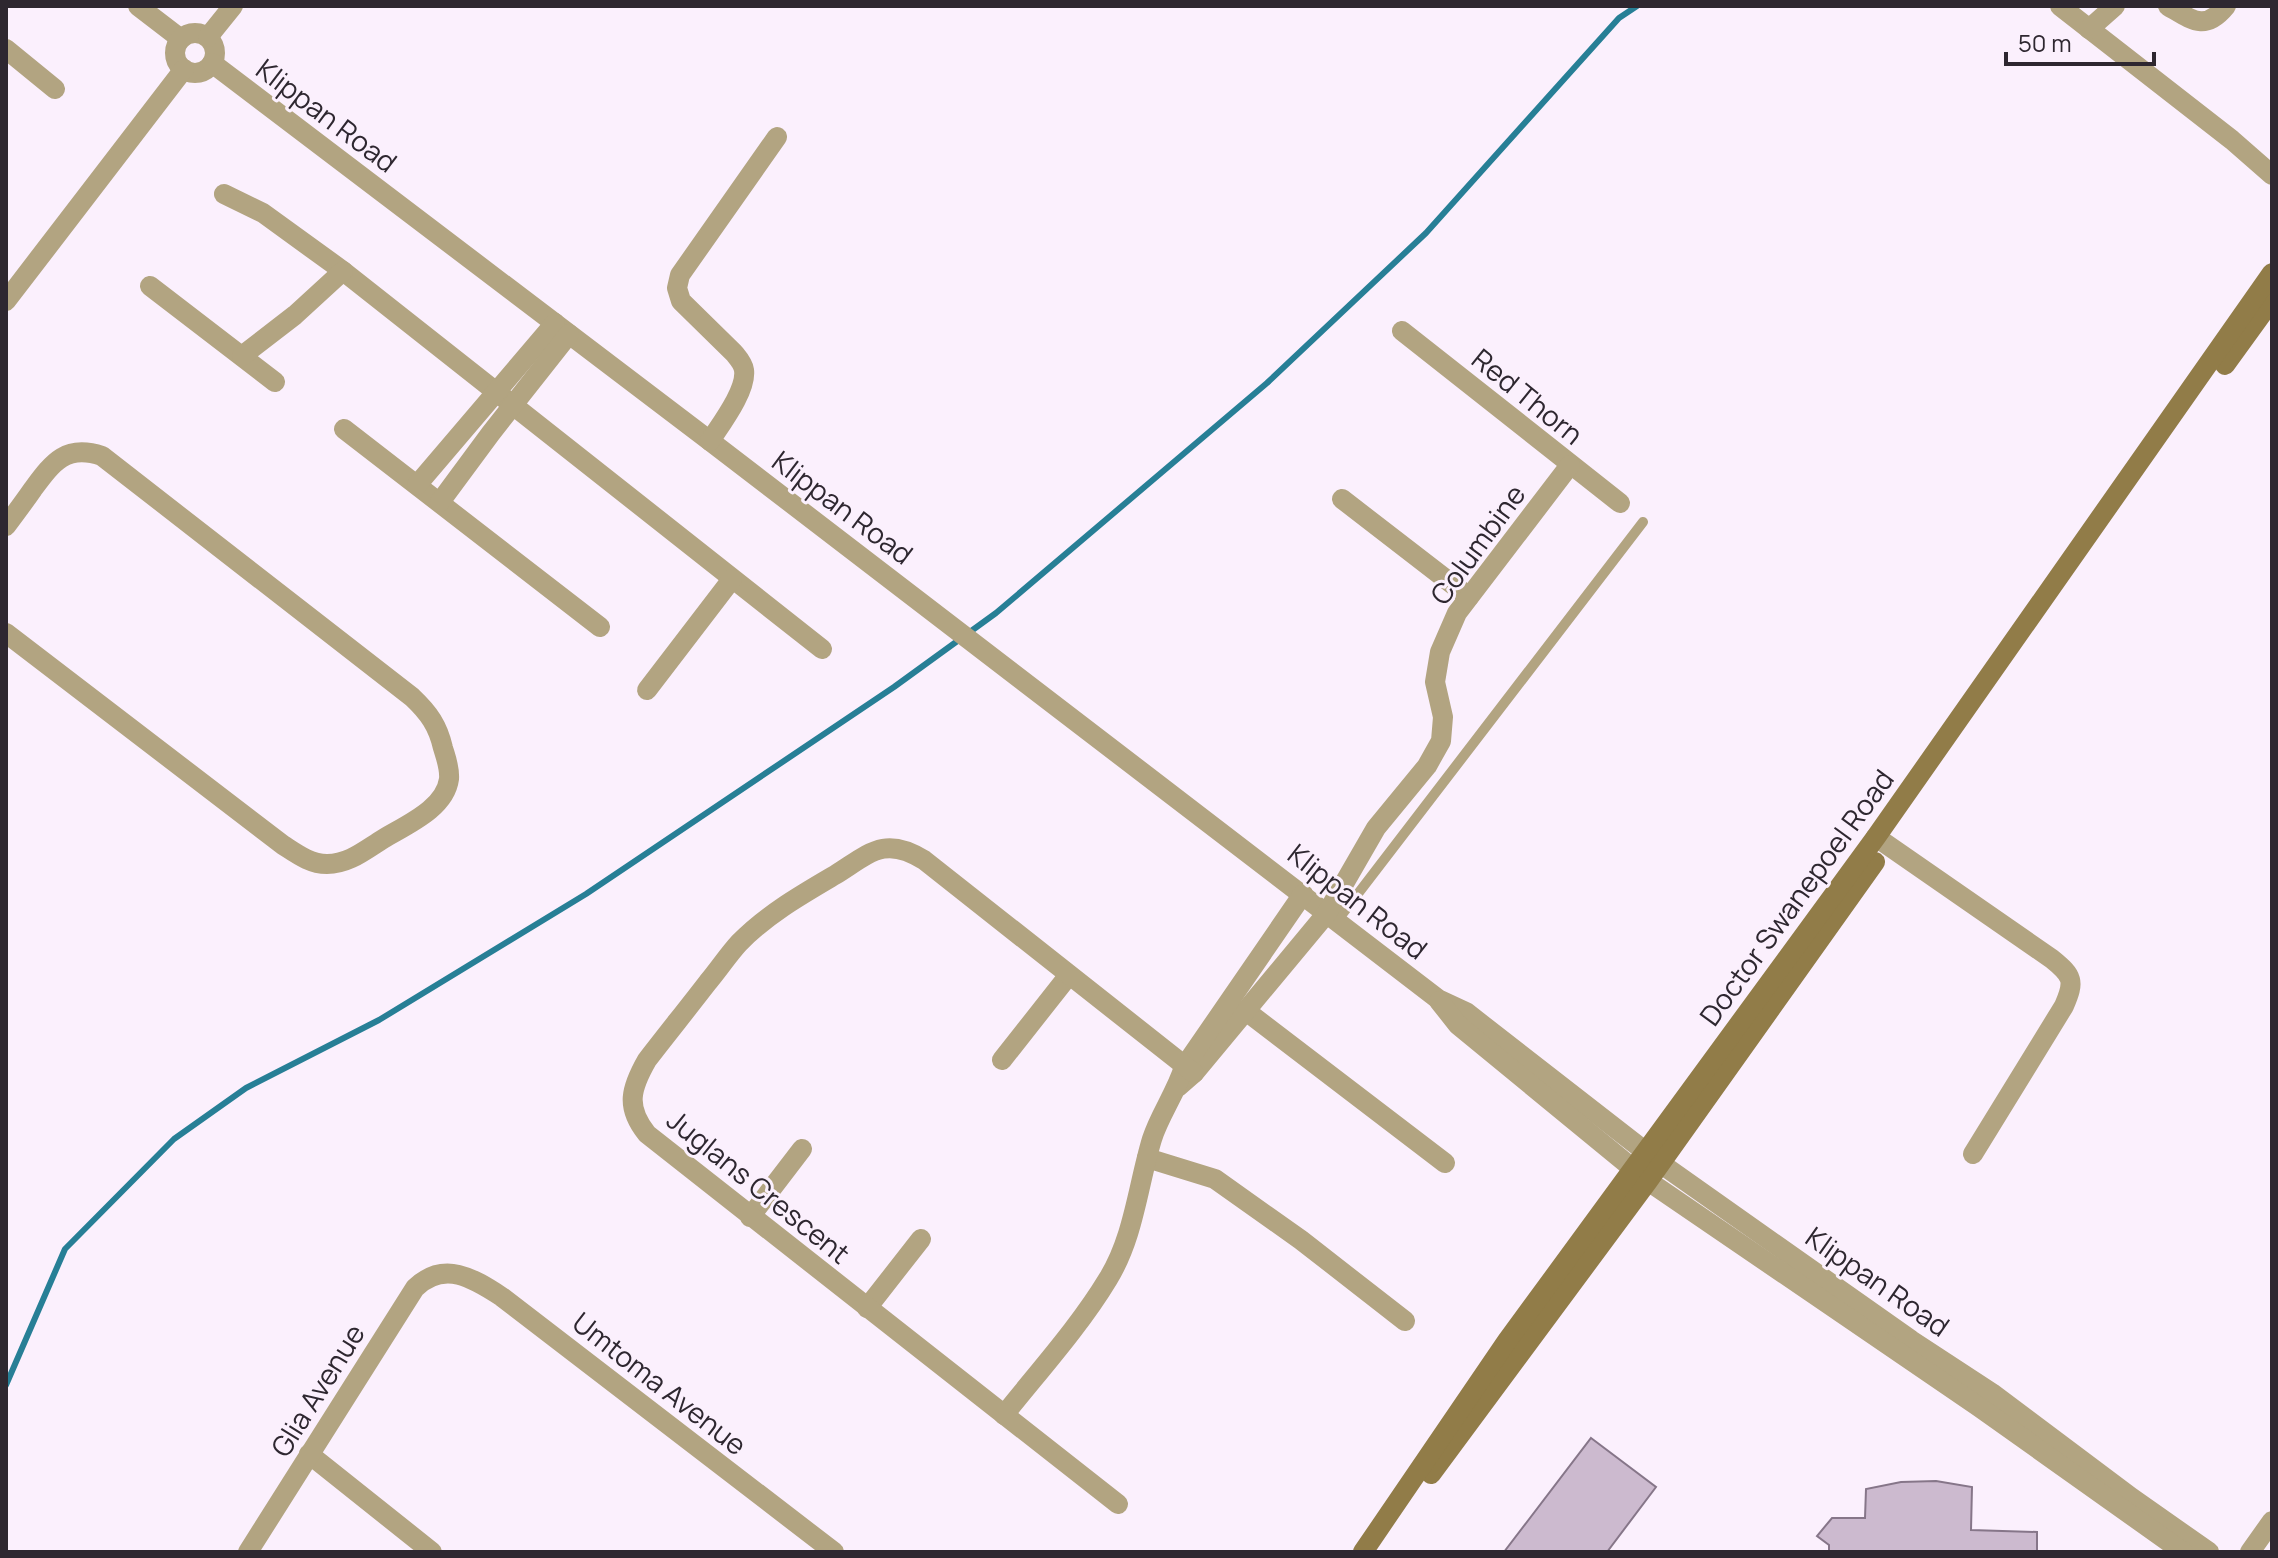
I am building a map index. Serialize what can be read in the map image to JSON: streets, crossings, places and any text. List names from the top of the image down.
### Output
{
  "streets": {
    "main road": ["Doctor Swanepoel Road"],
    "street": [
      "Klippan Road",
      "Red Thorn",
      "Columbine",
      "Juglans Crescent",
      "Umtoma Avenue",
      "Glia Avenue"
    ]
  },
  "crossings": [
    ["Klippan Road", "Columbine"],
    ["Klippan Road", "Doctor Swanepoel Road"],
    ["Red Thorn", "Columbine"],
    ["Columbine", "Juglans Crescent"],
    ["Umtoma Avenue", "Glia Avenue"]
  ],
  "scale_bar": "50 m"
}
